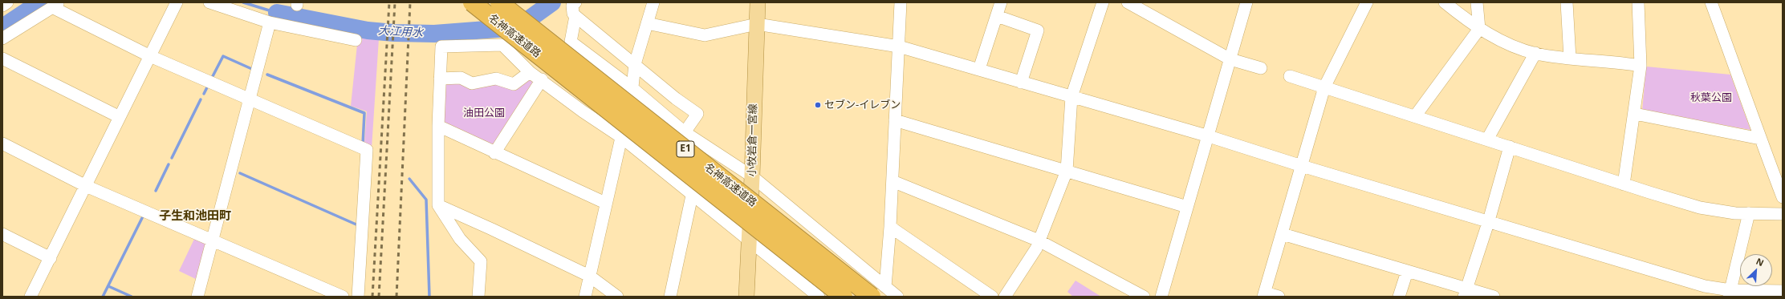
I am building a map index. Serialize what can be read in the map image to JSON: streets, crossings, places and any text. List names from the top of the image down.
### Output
{
  "streets": {
    "highway": ["名神高速道路", "E1"],
    "main road": ["小牧岩倉一宮線"]
  },
  "districts": ["子生和池田町"],
  "water": ["大江用水"],
  "parks": ["秋葉公園", "油田公園"],
  "places": ["セブン-イレブン"],
  "north": "top right"
}
